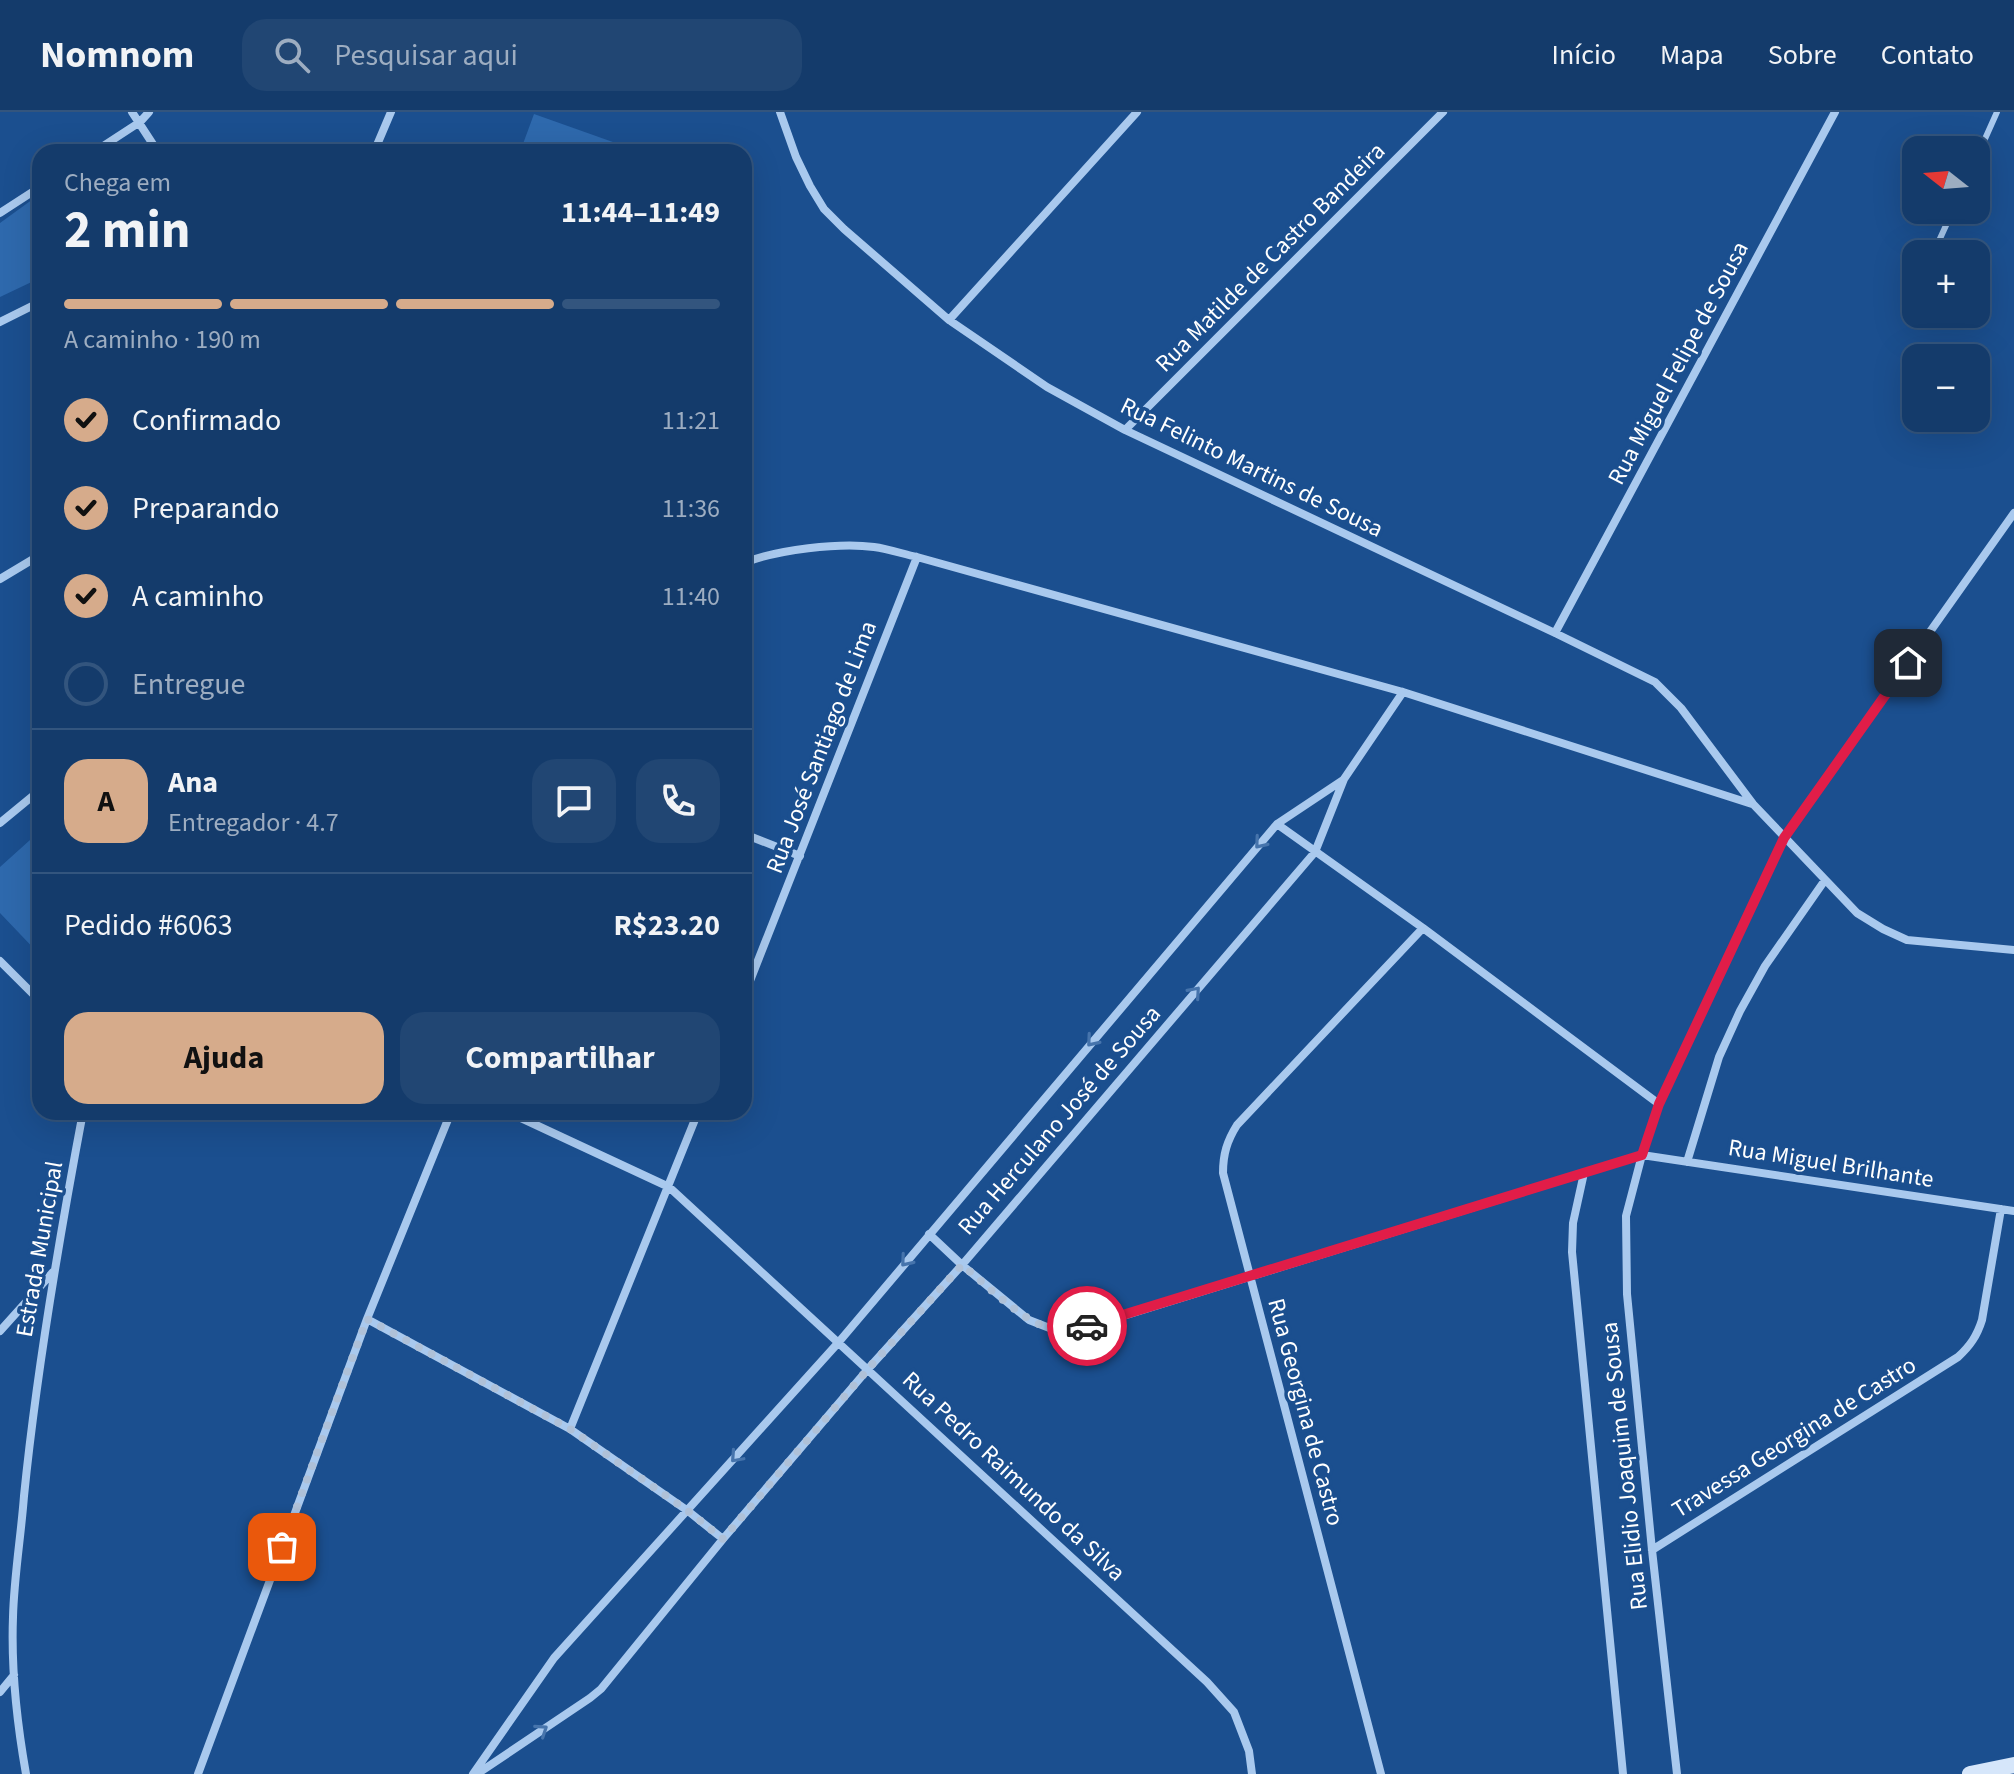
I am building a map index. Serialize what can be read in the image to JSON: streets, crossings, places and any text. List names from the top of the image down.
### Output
{
  "streets": {
    "street": [
      "Rua Matilde de Castro Bandeira",
      "Rua Miguel Felipe de Sousa",
      "Rua Felinto Martins de Sousa",
      "Rua José Santiago de Lima",
      "Rua Herculano José de Sousa",
      "Rua Miguel Brilhante",
      "Estrada Municipal",
      "Rua Georgina de Castro",
      "Travessa Georgina de Castro",
      "Rua Elidio Joaquim de Sousa",
      "Rua Pedro Raimundo da Silva"
    ]
  },
  "crossings": [
    ["Rua Matilde de Castro Bandeira", "Rua Felinto Martins de Sousa"],
    ["Rua Miguel Felipe de Sousa", "Rua Felinto Martins de Sousa"],
    ["Rua Felinto Martins de Sousa", "Rua José Santiago de Lima"],
    ["Rua Felinto Martins de Sousa", "Rua Herculano José de Sousa"],
    ["Rua Felinto Martins de Sousa", "Rua Elidio Joaquim de Sousa"],
    ["Rua Herculano José de Sousa", "Rua Pedro Raimundo da Silva"],
    ["Rua Miguel Brilhante", "Travessa Georgina de Castro"],
    ["Rua Miguel Brilhante", "Rua Elidio Joaquim de Sousa"],
    ["Travessa Georgina de Castro", "Rua Elidio Joaquim de Sousa"]
  ],
  "north": "left",
  "page": {
    "header": "Nomnom",
    "search": "Pesquisar aqui",
    "nav": [
      "Início",
      "Mapa",
      "Sobre",
      "Contato"
    ],
    "map_buttons": ["+", "−"],
    "heading": ["2 min", "Chega em", "11:44–11:49"],
    "panel": [
      "Ana",
      "Entregador · 4.7",
      "Pedido #6063",
      "R$23.20"
    ],
    "bar": "A caminho · 190 m",
    "list": [
      ["Confirmado", "11:21"],
      ["Preparando", "11:36"],
      ["A caminho", "11:40"],
      "Entregue"
    ],
    "round": "A",
    "buttons": ["Ajuda", "Compartilhar"]
  }
}
